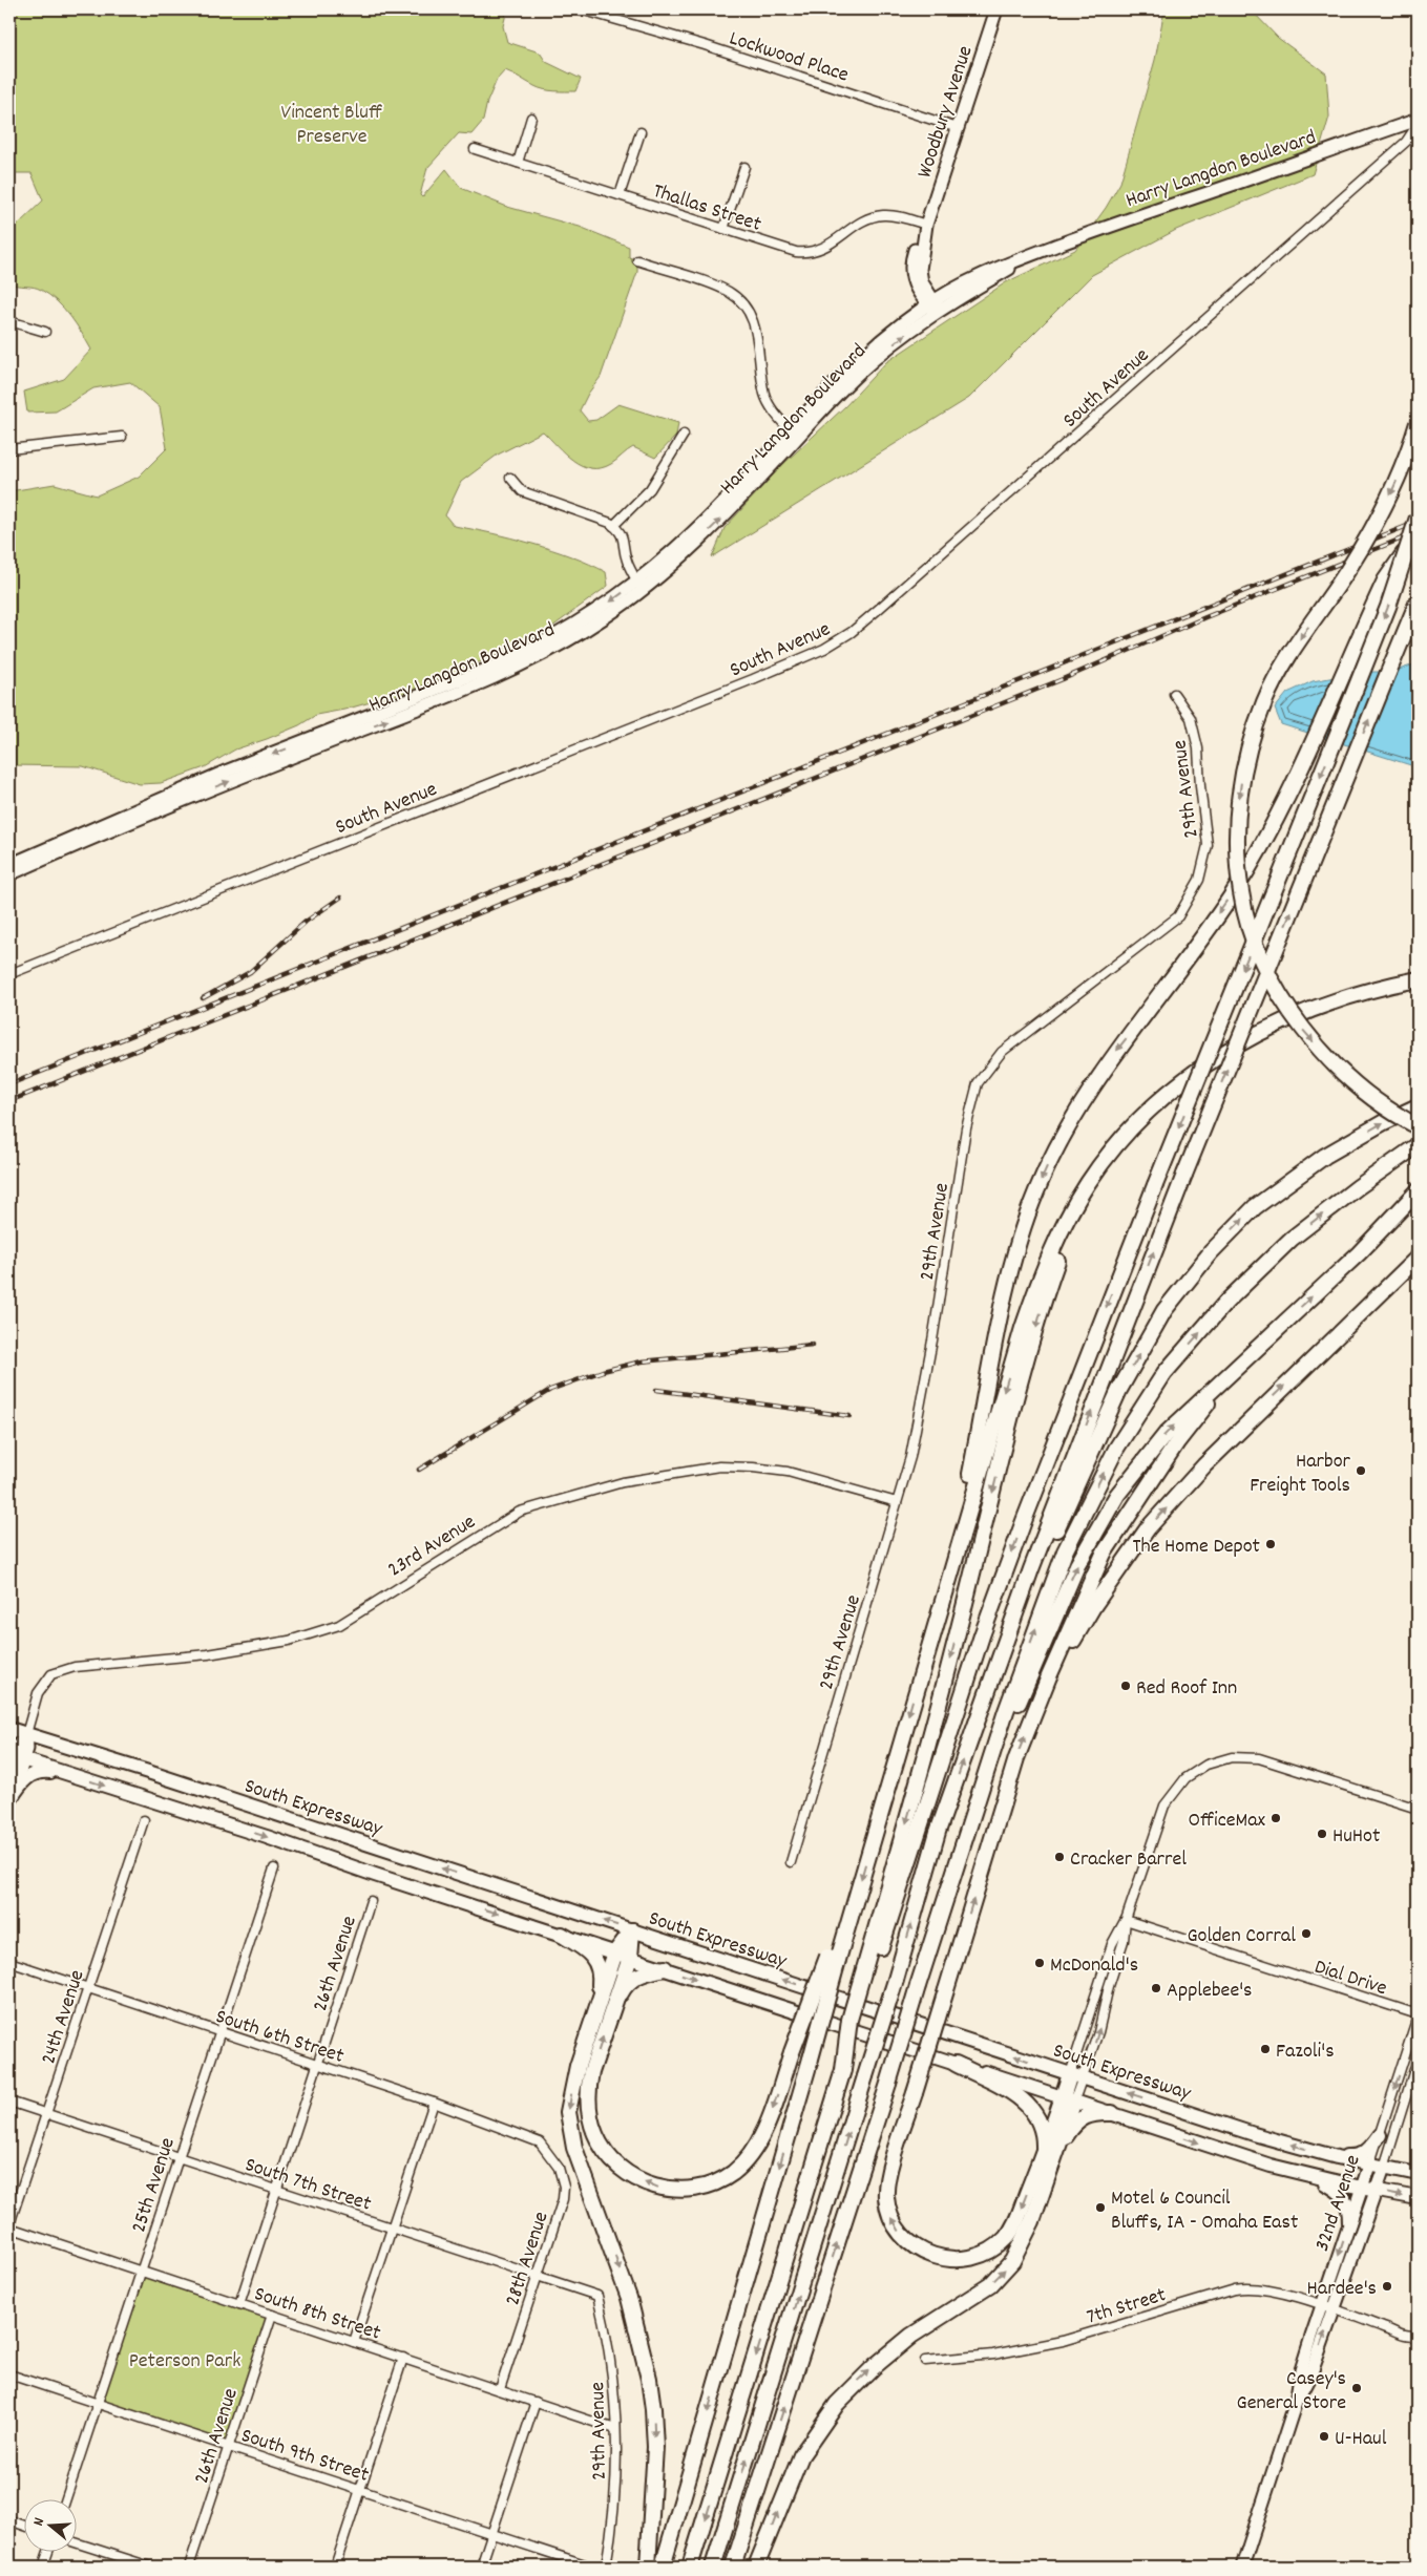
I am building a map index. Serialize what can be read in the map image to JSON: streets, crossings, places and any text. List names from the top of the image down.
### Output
{
  "streets": {
    "main road": [
      "Woodbury Avenue",
      "Harry Langdon Boulevard",
      "23rd Avenue",
      "South Expressway",
      "32nd Avenue"
    ],
    "street": [
      "Lockwood Place",
      "Thallas Street",
      "South Avenue",
      "29th Avenue",
      "26th Avenue",
      "Dial Drive",
      "24th Avenue",
      "South 6th Street",
      "South 7th Street",
      "25th Avenue",
      "28th Avenue",
      "7th Street",
      "South 8th Street",
      "South 9th Street"
    ]
  },
  "crossings": [
    ["Lockwood Place", "Woodbury Avenue"],
    ["Woodbury Avenue", "Harry Langdon Boulevard"],
    ["Woodbury Avenue", "Thallas Street"],
    ["Harry Langdon Boulevard", "South Avenue"],
    ["29th Avenue", "23rd Avenue"],
    ["29th Avenue", "South 7th Street"],
    ["29th Avenue", "South 8th Street"],
    ["23rd Avenue", "South Expressway"],
    ["South Expressway", "32nd Avenue"],
    ["26th Avenue", "South 6th Street"],
    ["26th Avenue", "South 7th Street"],
    ["26th Avenue", "South 8th Street"],
    ["26th Avenue", "South 9th Street"],
    ["Dial Drive", "32nd Avenue"],
    ["24th Avenue", "South 6th Street"],
    ["24th Avenue", "South 7th Street"],
    ["24th Avenue", "South 8th Street"],
    ["South 6th Street", "25th Avenue"],
    ["South 6th Street", "28th Avenue"],
    ["South 7th Street", "25th Avenue"],
    ["South 7th Street", "28th Avenue"],
    ["25th Avenue", "South 8th Street"],
    ["25th Avenue", "South 9th Street"],
    ["32nd Avenue", "7th Street"],
    ["28th Avenue", "South 8th Street"]
  ],
  "parks": ["Vincent Bluff Preserve", "Peterson Park"],
  "places": [
    "Harbor Freight Tools",
    "The Home Depot",
    "Red Roof Inn",
    "OfficeMax",
    "HuHot",
    "Cracker Barrel",
    "Golden Corral",
    "McDonald's",
    "Applebee's",
    "Fazoli's",
    "Motel 6 Council Bluffs, IA - Omaha East",
    "Hardee's",
    "Casey's General Store",
    "U-Haul"
  ],
  "north": "left"
}
